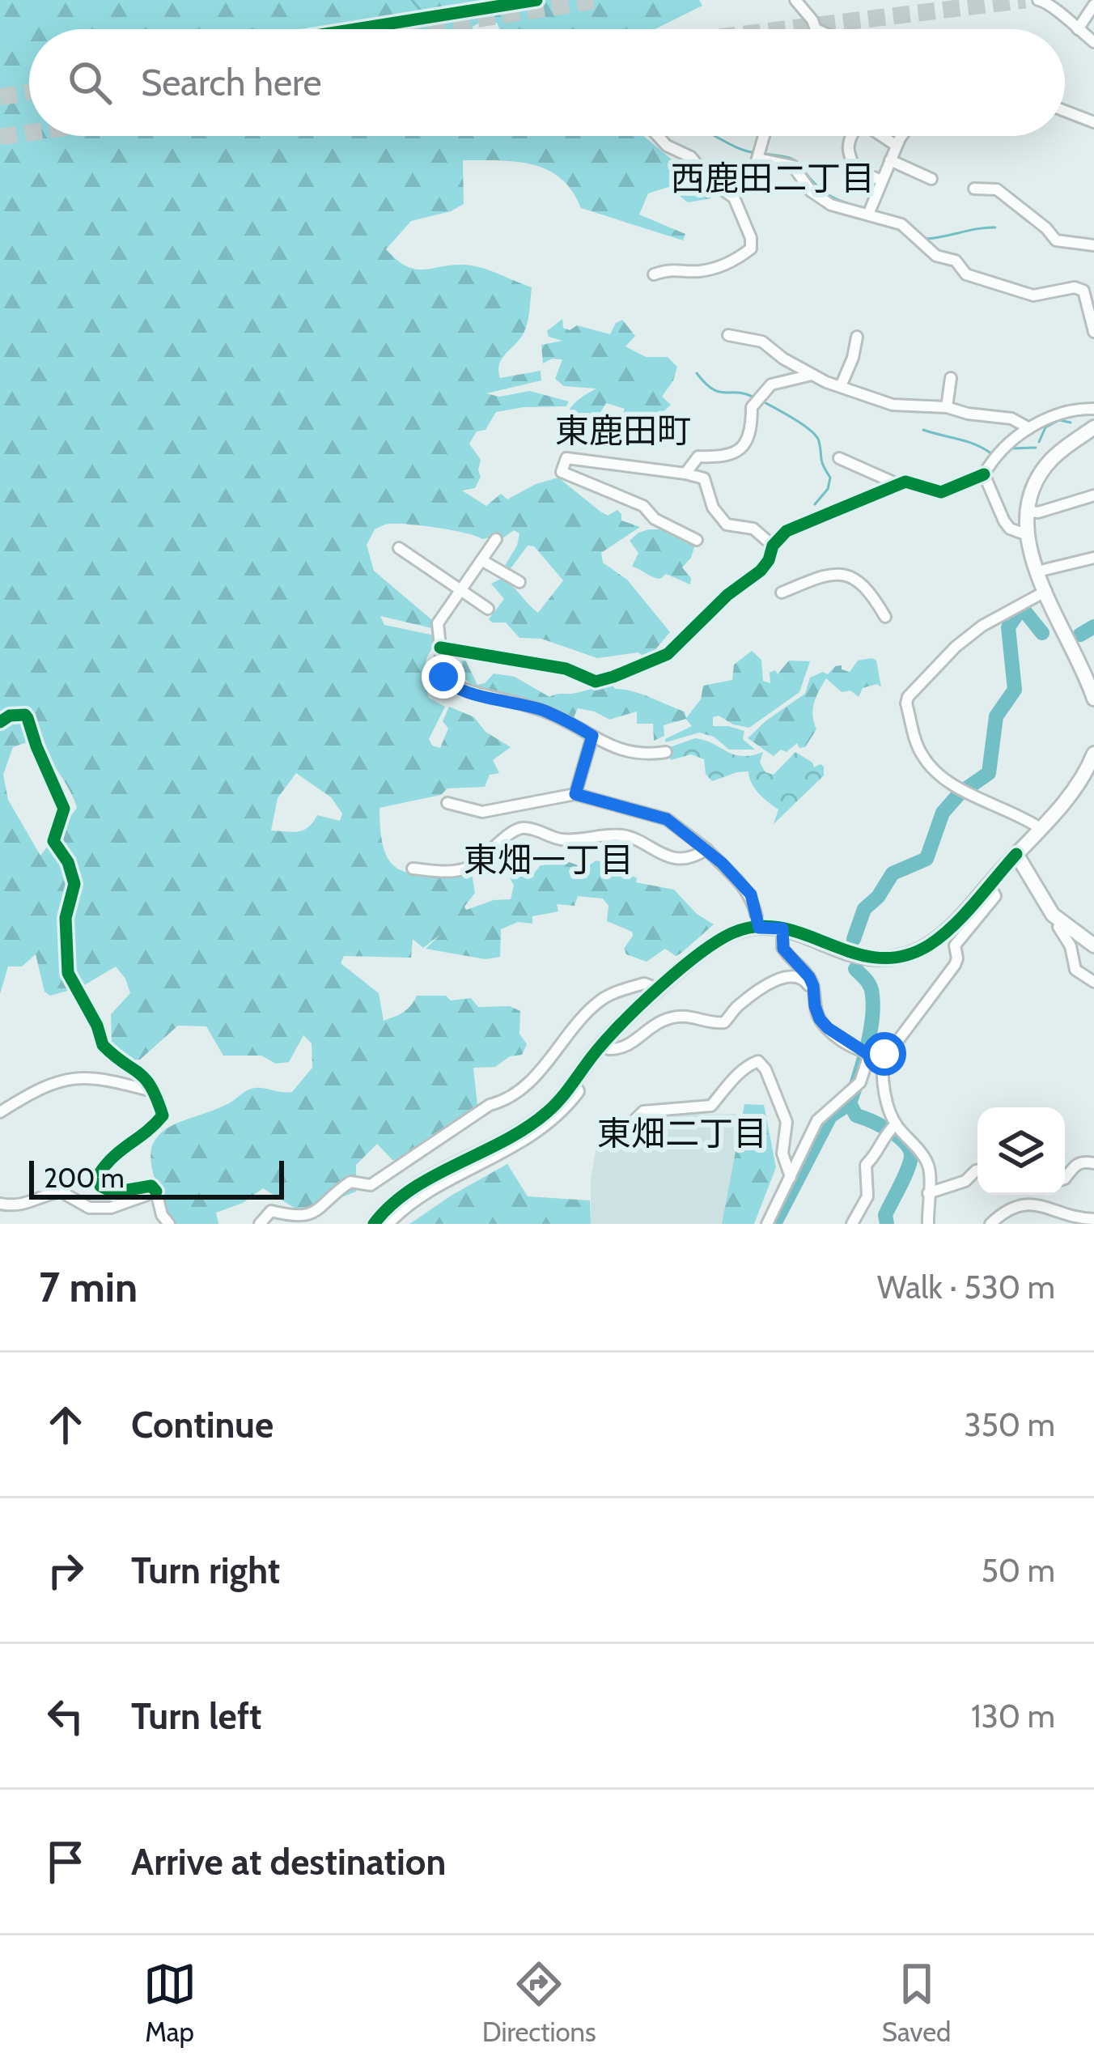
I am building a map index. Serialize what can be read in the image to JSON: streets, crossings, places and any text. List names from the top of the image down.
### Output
{
  "districts": [
    "西鹿田二丁目",
    "東鹿田町",
    "東畑一丁目",
    "東畑二丁目"
  ],
  "scale_bar": "200 m",
  "page": {
    "search": "Search here",
    "scale": "200 m",
    "heading": ["7 min", "Walk · 530 m"],
    "list": [
      ["Continue", "350 m"],
      ["Turn right", "50 m"],
      ["Turn left", "130 m"],
      "Arrive at destination"
    ],
    "nav": ["Map", "Directions", "Saved"]
  }
}
